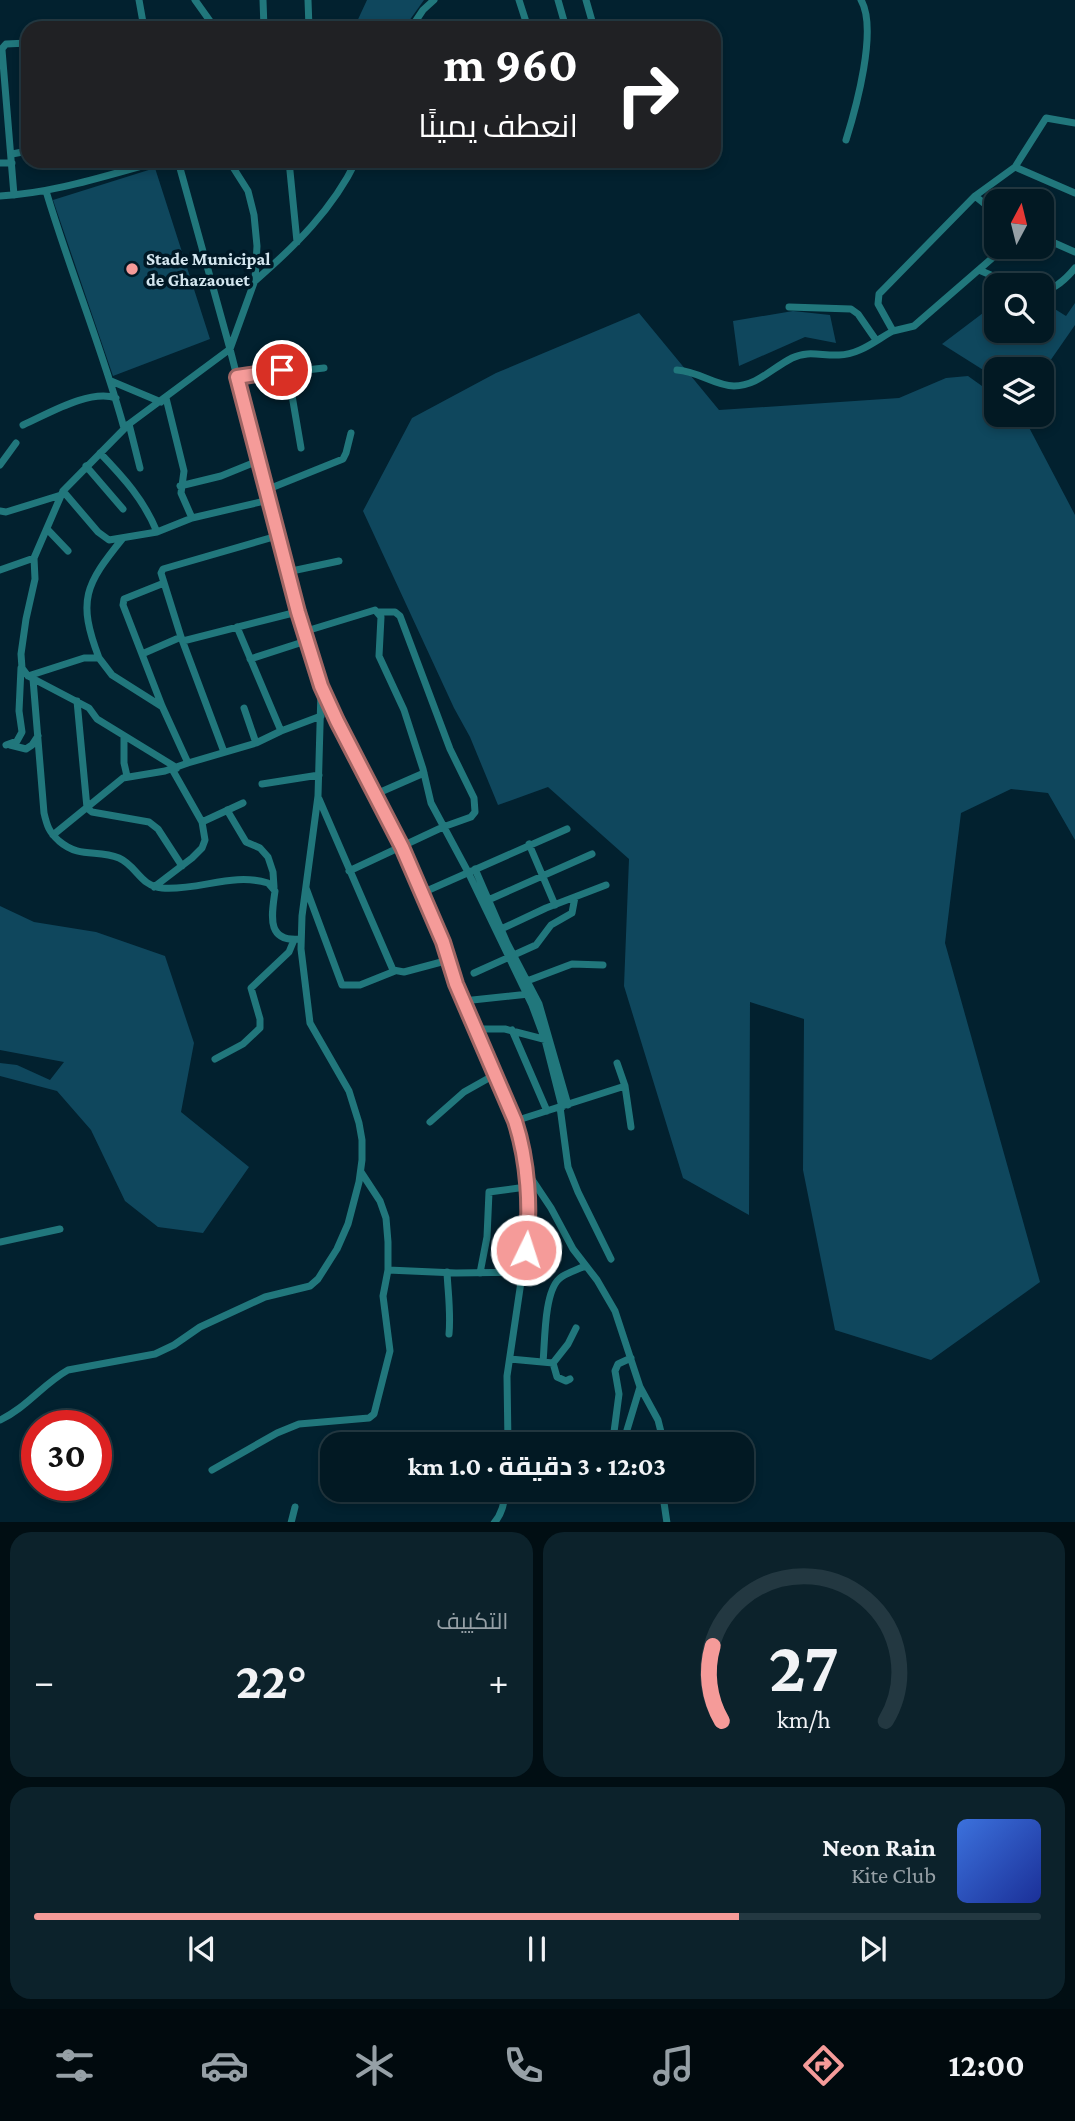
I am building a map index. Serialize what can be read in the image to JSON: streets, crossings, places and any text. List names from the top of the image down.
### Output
{
  "places": ["Stade Municipal de Ghazaouet"],
  "north": "top",
  "page": {
    "turn": ["960 m", "انعطف يمينًا"],
    "limit": "30",
    "trip": "12:03 · 3 دقيقة · 1.0 km",
    "tile": "التكييف",
    "heat": ["−", "22°", "+"],
    "song": ["Neon Rain", "Kite Club"],
    "tabs": "12:00",
    "gauge": ["27", "km/h"]
  }
}
